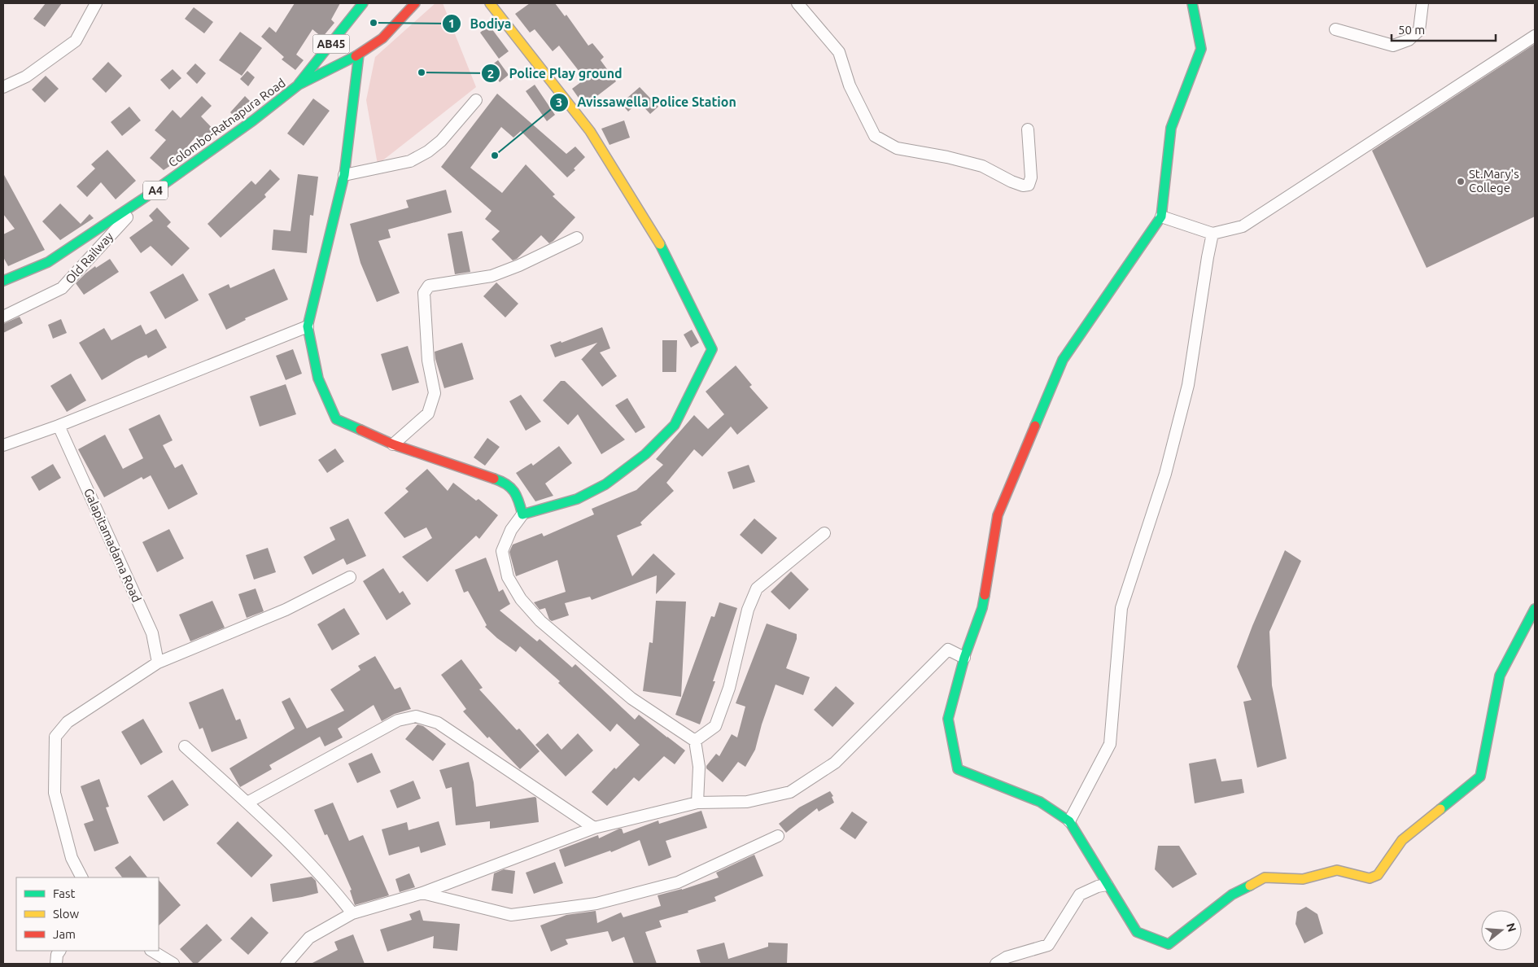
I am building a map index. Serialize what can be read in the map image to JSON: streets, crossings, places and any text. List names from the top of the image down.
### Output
{
  "streets": {
    "main road": ["AB45", "Colombo-Ratnapura Road", "A4"],
    "street": ["Old Railway", "Galapitamadama Road"]
  },
  "crossings": [
    ["AB45", "Colombo-Ratnapura Road"],
    ["AB45", "A4"],
    ["Colombo-Ratnapura Road", "A4"],
    ["Colombo-Ratnapura Road", "Old Railway"]
  ],
  "places": [
    "Bodiya",
    "Police Play ground",
    "Avissawella Police Station",
    "St.Mary's College"
  ],
  "legend": ["Fast", "Slow", "Jam"],
  "scale_bar": "50 m",
  "north": "right"
}
